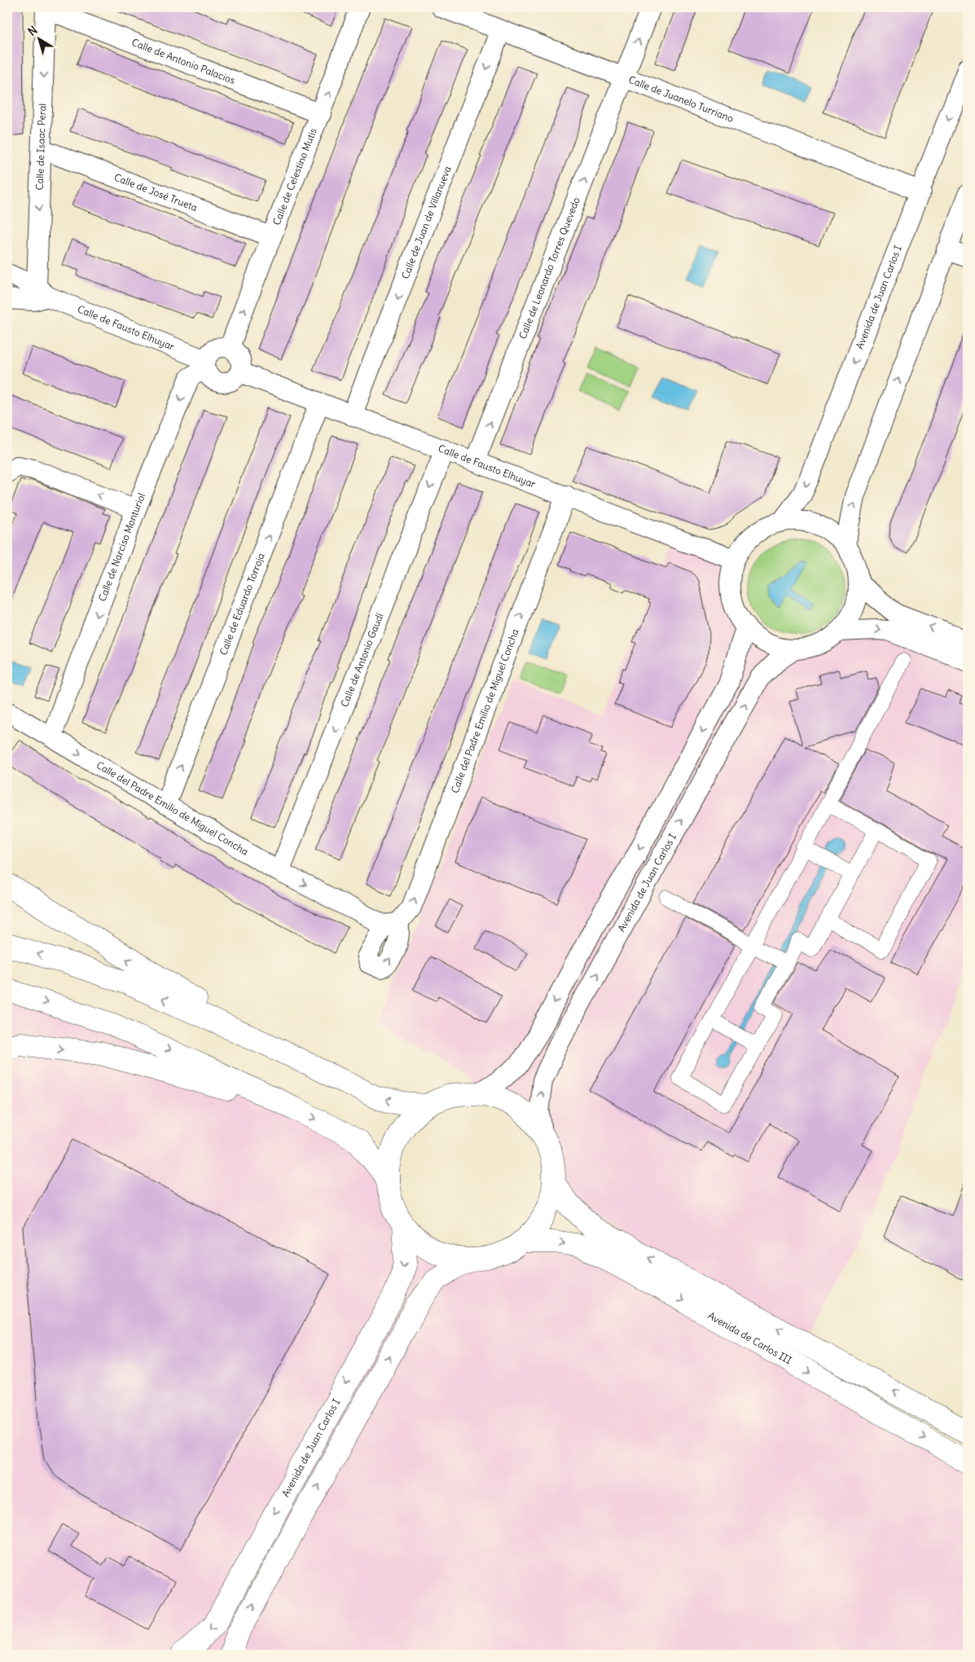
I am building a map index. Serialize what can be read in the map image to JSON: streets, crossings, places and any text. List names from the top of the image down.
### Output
{
  "streets": {
    "street": [
      "Calle de Antonio Palacios",
      "Calle de Juanelo Turriano",
      "Calle de Isaac Peral",
      "Calle de Celestino Mutis",
      "Calle de José Trueta",
      "Calle de Juan de Villanueva",
      "Calle de Leonardo Torres Quevedo",
      "Avenida de Juan Carlos I",
      "Calle de Fausto Elhuyar",
      "Calle de Narciso Monturiol",
      "Calle de Eduardo Torroja",
      "Calle de Antonio Gaudí",
      "Calle del Padre Emilio de Miguel Concha",
      "Avenida de Carlos III"
    ]
  },
  "crossings": [
    ["Calle de Antonio Palacios", "Calle de Isaac Peral"],
    ["Calle de Antonio Palacios", "Calle de Celestino Mutis"],
    ["Calle de Juanelo Turriano", "Calle de Juan de Villanueva"],
    ["Calle de Juanelo Turriano", "Calle de Leonardo Torres Quevedo"],
    ["Calle de Juanelo Turriano", "Avenida de Juan Carlos I"],
    ["Calle de Isaac Peral", "Calle de José Trueta"],
    ["Calle de Isaac Peral", "Calle de Fausto Elhuyar"],
    ["Calle de Celestino Mutis", "Calle de José Trueta"],
    ["Calle de Celestino Mutis", "Calle de Fausto Elhuyar"],
    ["Calle de Celestino Mutis", "Calle de Narciso Monturiol"],
    ["Calle de Juan de Villanueva", "Calle de Fausto Elhuyar"],
    ["Calle de Leonardo Torres Quevedo", "Calle de Fausto Elhuyar"],
    ["Avenida de Juan Carlos I", "Calle de Fausto Elhuyar"],
    ["Calle de Fausto Elhuyar", "Calle de Narciso Monturiol"],
    ["Calle de Fausto Elhuyar", "Calle de Eduardo Torroja"],
    ["Calle de Fausto Elhuyar", "Calle de Antonio Gaudí"],
    ["Calle de Fausto Elhuyar", "Calle del Padre Emilio de Miguel Concha"],
    ["Calle de Narciso Monturiol", "Calle del Padre Emilio de Miguel Concha"],
    ["Calle de Eduardo Torroja", "Calle del Padre Emilio de Miguel Concha"],
    ["Calle de Antonio Gaudí", "Calle del Padre Emilio de Miguel Concha"]
  ],
  "one_way": [
    "Calle de Isaac Peral",
    "Calle de Celestino Mutis",
    "Calle de Juan de Villanueva",
    "Calle de Leonardo Torres Quevedo",
    "Calle de Narciso Monturiol",
    "Calle de Eduardo Torroja",
    "Calle de Antonio Gaudí"
  ],
  "north": "top left"
}
